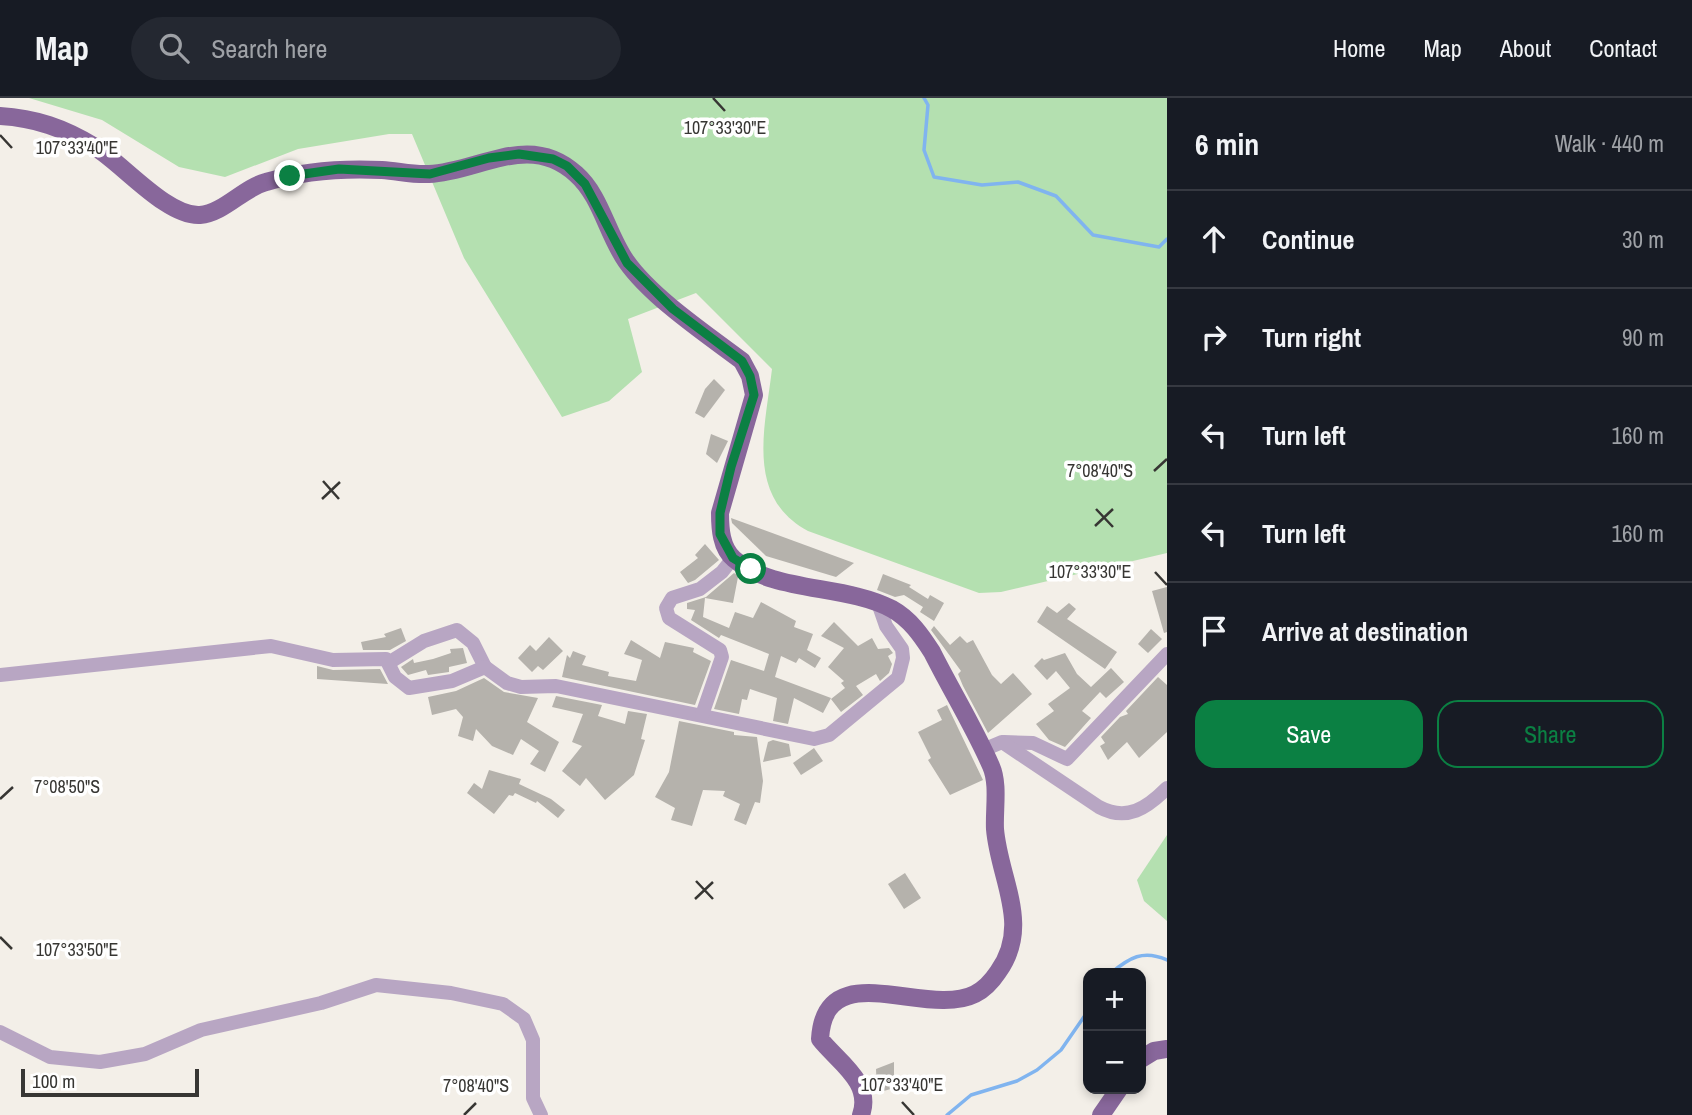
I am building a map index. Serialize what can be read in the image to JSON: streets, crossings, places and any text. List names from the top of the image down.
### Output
{
  "scale_bar": "100 m",
  "page": {
    "header": "Map",
    "search": "Search here",
    "nav": [
      "Home",
      "Map",
      "About",
      "Contact"
    ],
    "heading": ["6 min", "Walk · 440 m"],
    "list": [
      ["Continue", "30 m"],
      ["Turn right", "90 m"],
      ["Turn left", "160 m"],
      ["Turn left", "160 m"],
      "Arrive at destination"
    ],
    "buttons": ["Save", "Share"],
    "map_buttons": ["+", "−"],
    "scale": "100 m"
  },
  "coordinates": [
    "107°33'30\"E",
    "107°33'40\"E",
    "7°08'40\"S",
    "7°08'50\"S",
    "107°33'50\"E"
  ]
}
